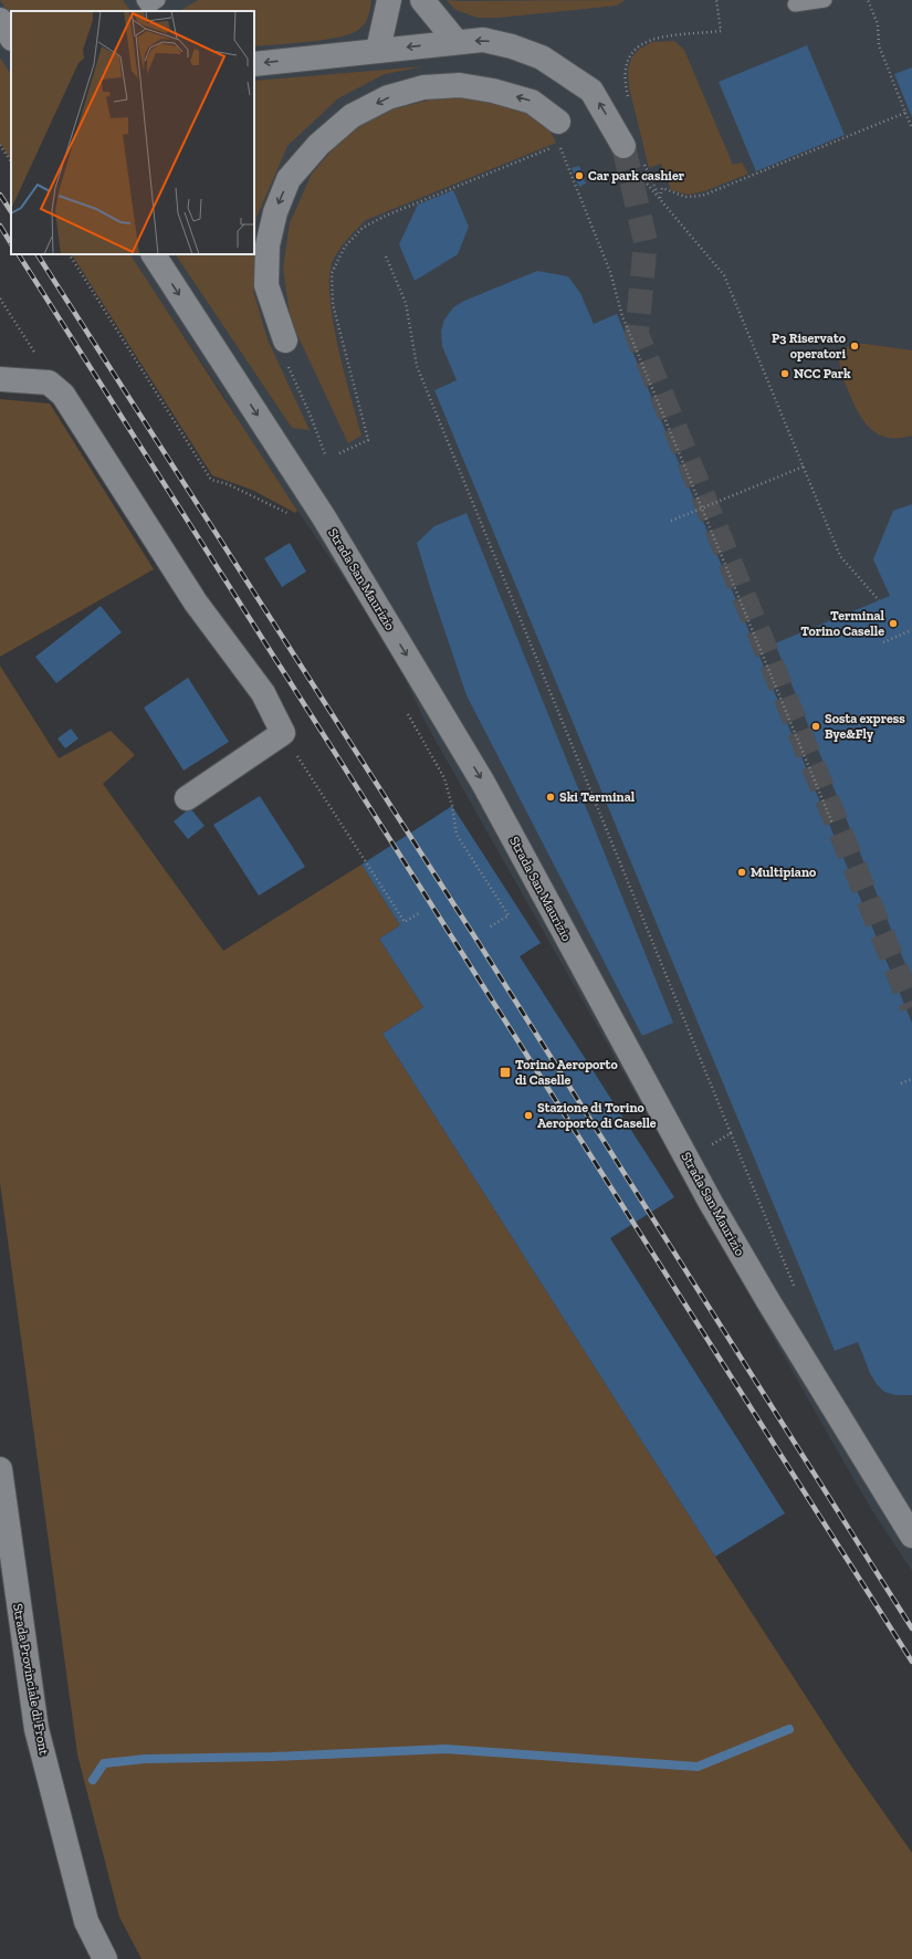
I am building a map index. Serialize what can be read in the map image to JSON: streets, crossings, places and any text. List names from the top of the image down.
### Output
{
  "streets": {
    "street": ["Strada San Maurizio", "Strada Provinciale di Front"]
  },
  "places": {
    "other": [
      "Car park cashier",
      "P3 Riservato operatori",
      "NCC Park",
      "Terminal Torino Caselle",
      "Sosta express Bye&Fly",
      "Ski Terminal",
      "Multipiano",
      "Stazione di Torino Aeroporto di Caselle"
    ],
    "transit": ["Torino Aeroporto di Caselle"]
  }
}
